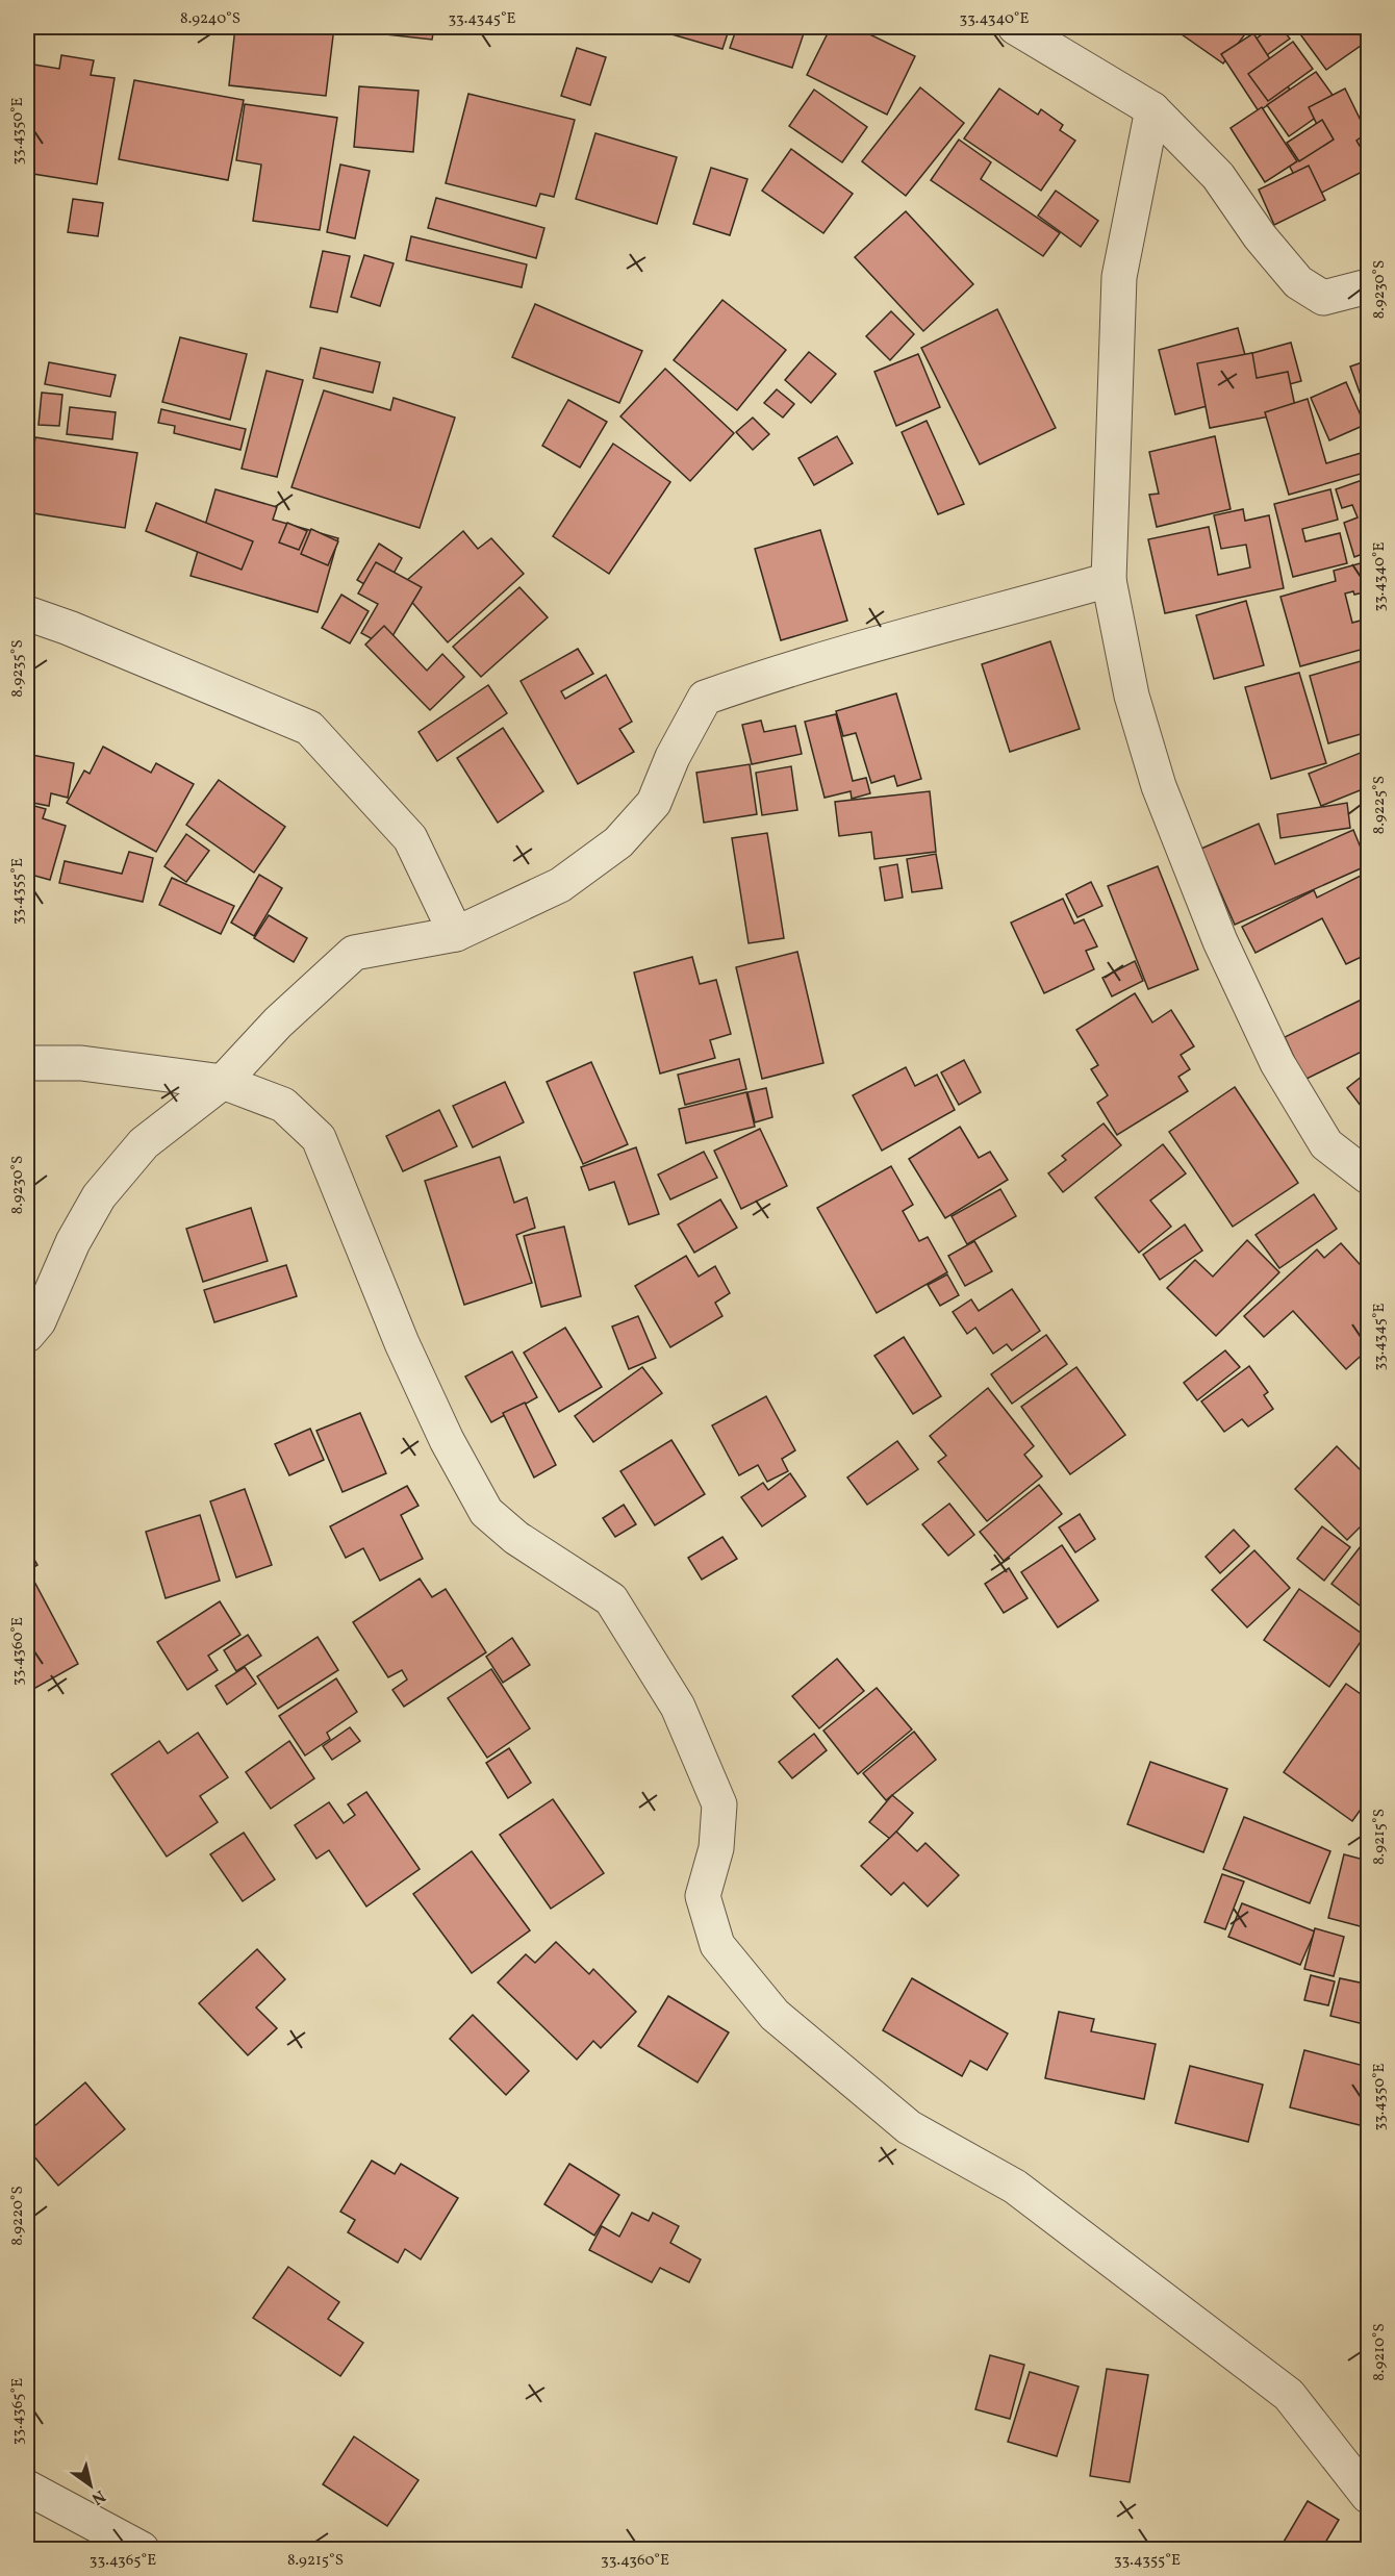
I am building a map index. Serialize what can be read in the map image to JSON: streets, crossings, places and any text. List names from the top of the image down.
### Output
{
  "north": "bottom right",
  "coordinates": [
    "8.9240°S",
    "33.4345°E",
    "33.4340°E",
    "33.4350°E",
    "8.9230°S",
    "8.9235°S",
    "8.9225°S",
    "33.4355°E",
    "33.4360°E",
    "8.9215°S",
    "8.9220°S",
    "8.9210°S",
    "33.4365°E"
  ]
}
